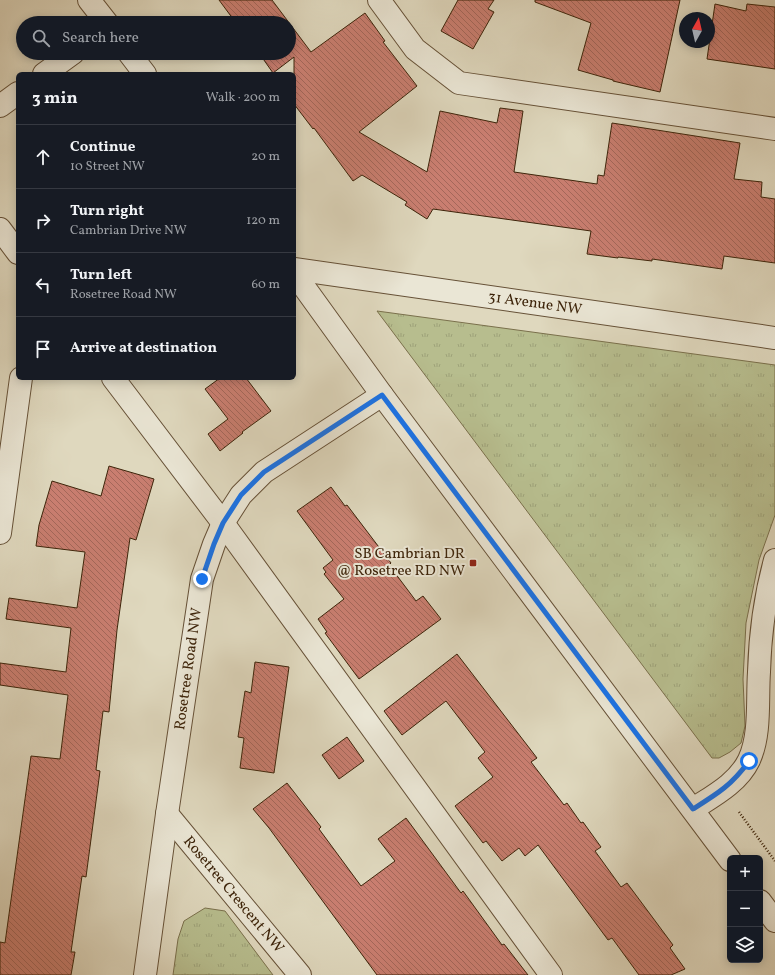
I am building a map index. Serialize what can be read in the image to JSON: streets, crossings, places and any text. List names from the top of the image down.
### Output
{
  "streets": {
    "street": ["31 Avenue NW", "Rosetree Road NW", "Rosetree Crescent NW"]
  },
  "crossings": [
    ["Rosetree Road NW", "Rosetree Crescent NW"]
  ],
  "places": {
    "transit": ["SB Cambrian DR @ Rosetree RD NW"]
  },
  "north": "top",
  "page": {
    "search": "Search here",
    "heading": ["3 min", "Walk · 200 m"],
    "list": [
      ["Continue", "10 Street NW", "20 m"],
      ["Turn right", "Cambrian Drive NW", "120 m"],
      ["Turn left", "Rosetree Road NW", "60 m"],
      "Arrive at destination"
    ],
    "map_buttons": ["+", "−"]
  }
}
